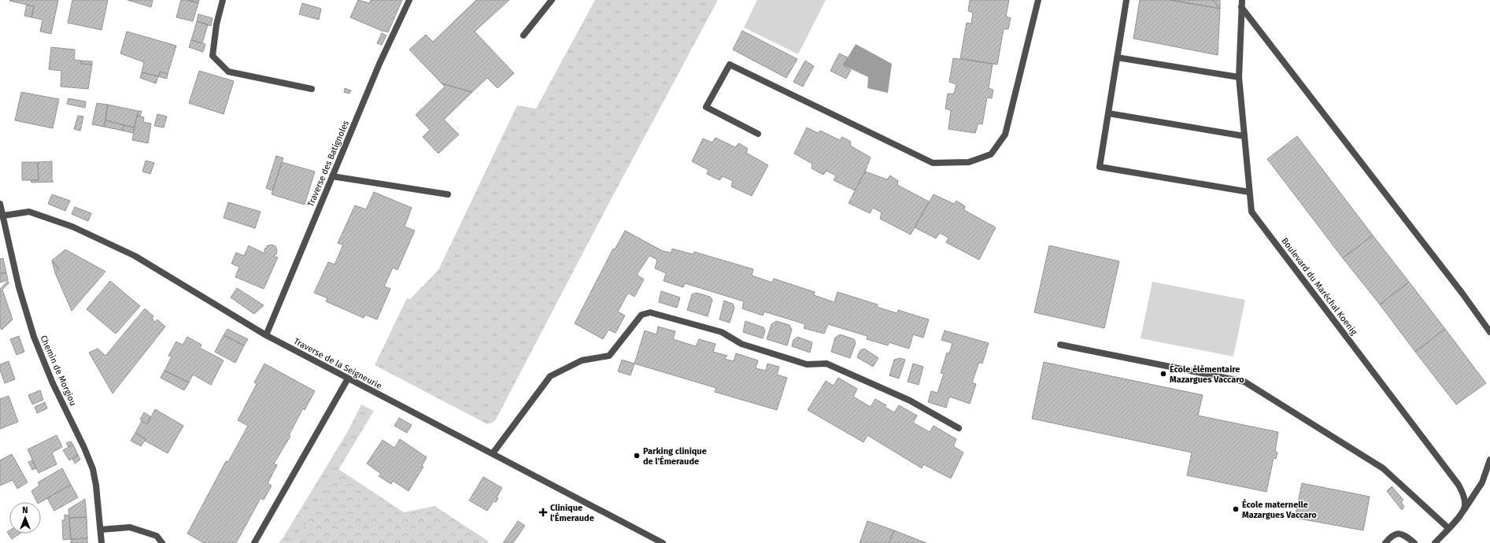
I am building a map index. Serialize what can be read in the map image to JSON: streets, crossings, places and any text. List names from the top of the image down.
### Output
{
  "streets": {
    "street": [
      "Traverse des Batignoles",
      "Boulevard du Maréchal Koenig",
      "Traverse de la Seigneurie",
      "Chemin de Morgiou"
    ]
  },
  "crossings": [
    ["Traverse des Batignoles", "Traverse de la Seigneurie"],
    ["Traverse de la Seigneurie", "Chemin de Morgiou"]
  ],
  "places": {
    "other": ["École élémentaire Mazargues Vaccaro", "Parking clinique de l'Émeraude", "École maternelle Mazargues Vaccaro"],
    "health": ["Clinique l'Émeraude"]
  },
  "north": "top"
}
